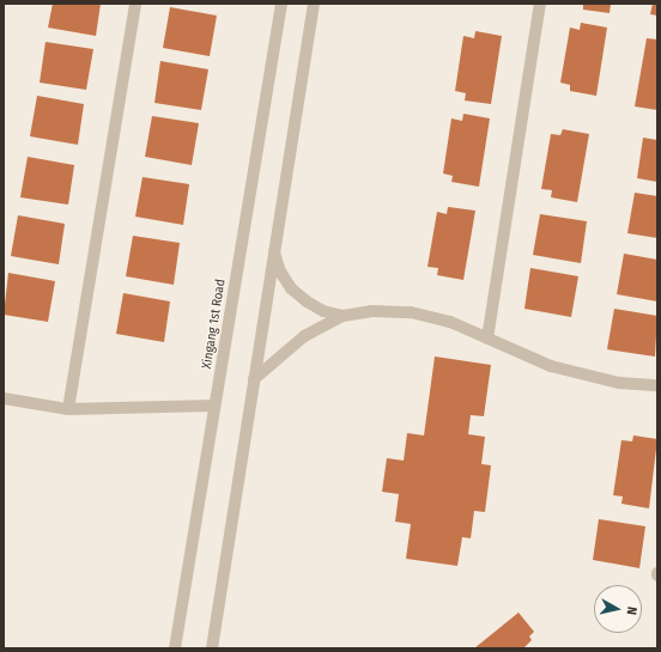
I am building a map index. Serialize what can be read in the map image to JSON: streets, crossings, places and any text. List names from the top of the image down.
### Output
{
  "streets": {
    "street": ["Xingang 1st Road"]
  },
  "north": "right"
}
